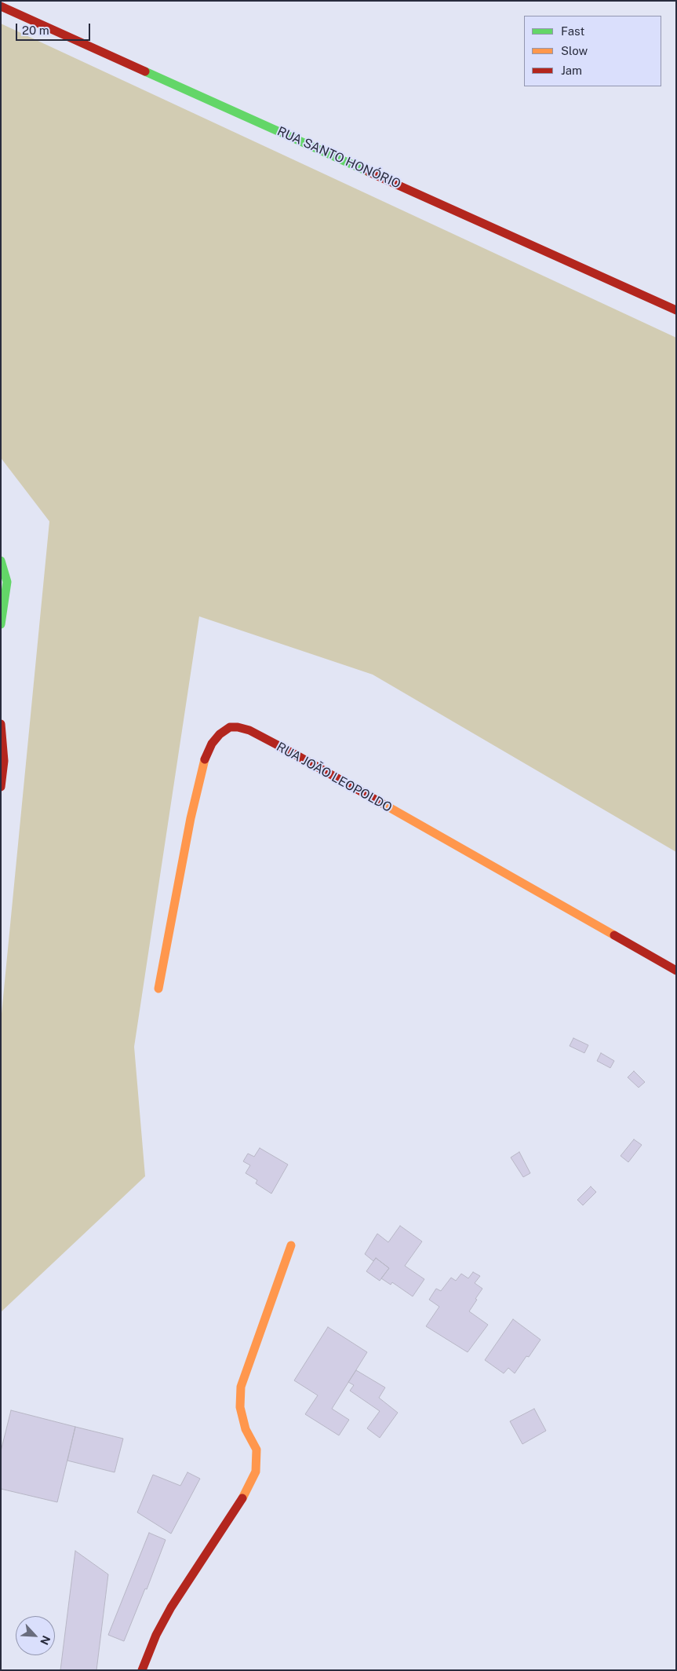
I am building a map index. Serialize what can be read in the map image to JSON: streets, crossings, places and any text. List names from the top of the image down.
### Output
{
  "streets": {
    "street": ["RUA SANTO HONÓRIO", "RUA JOÃO LEOPOLDO"]
  },
  "legend": ["Fast", "Slow", "Jam"],
  "scale_bar": "20 m",
  "north": "bottom right"
}
